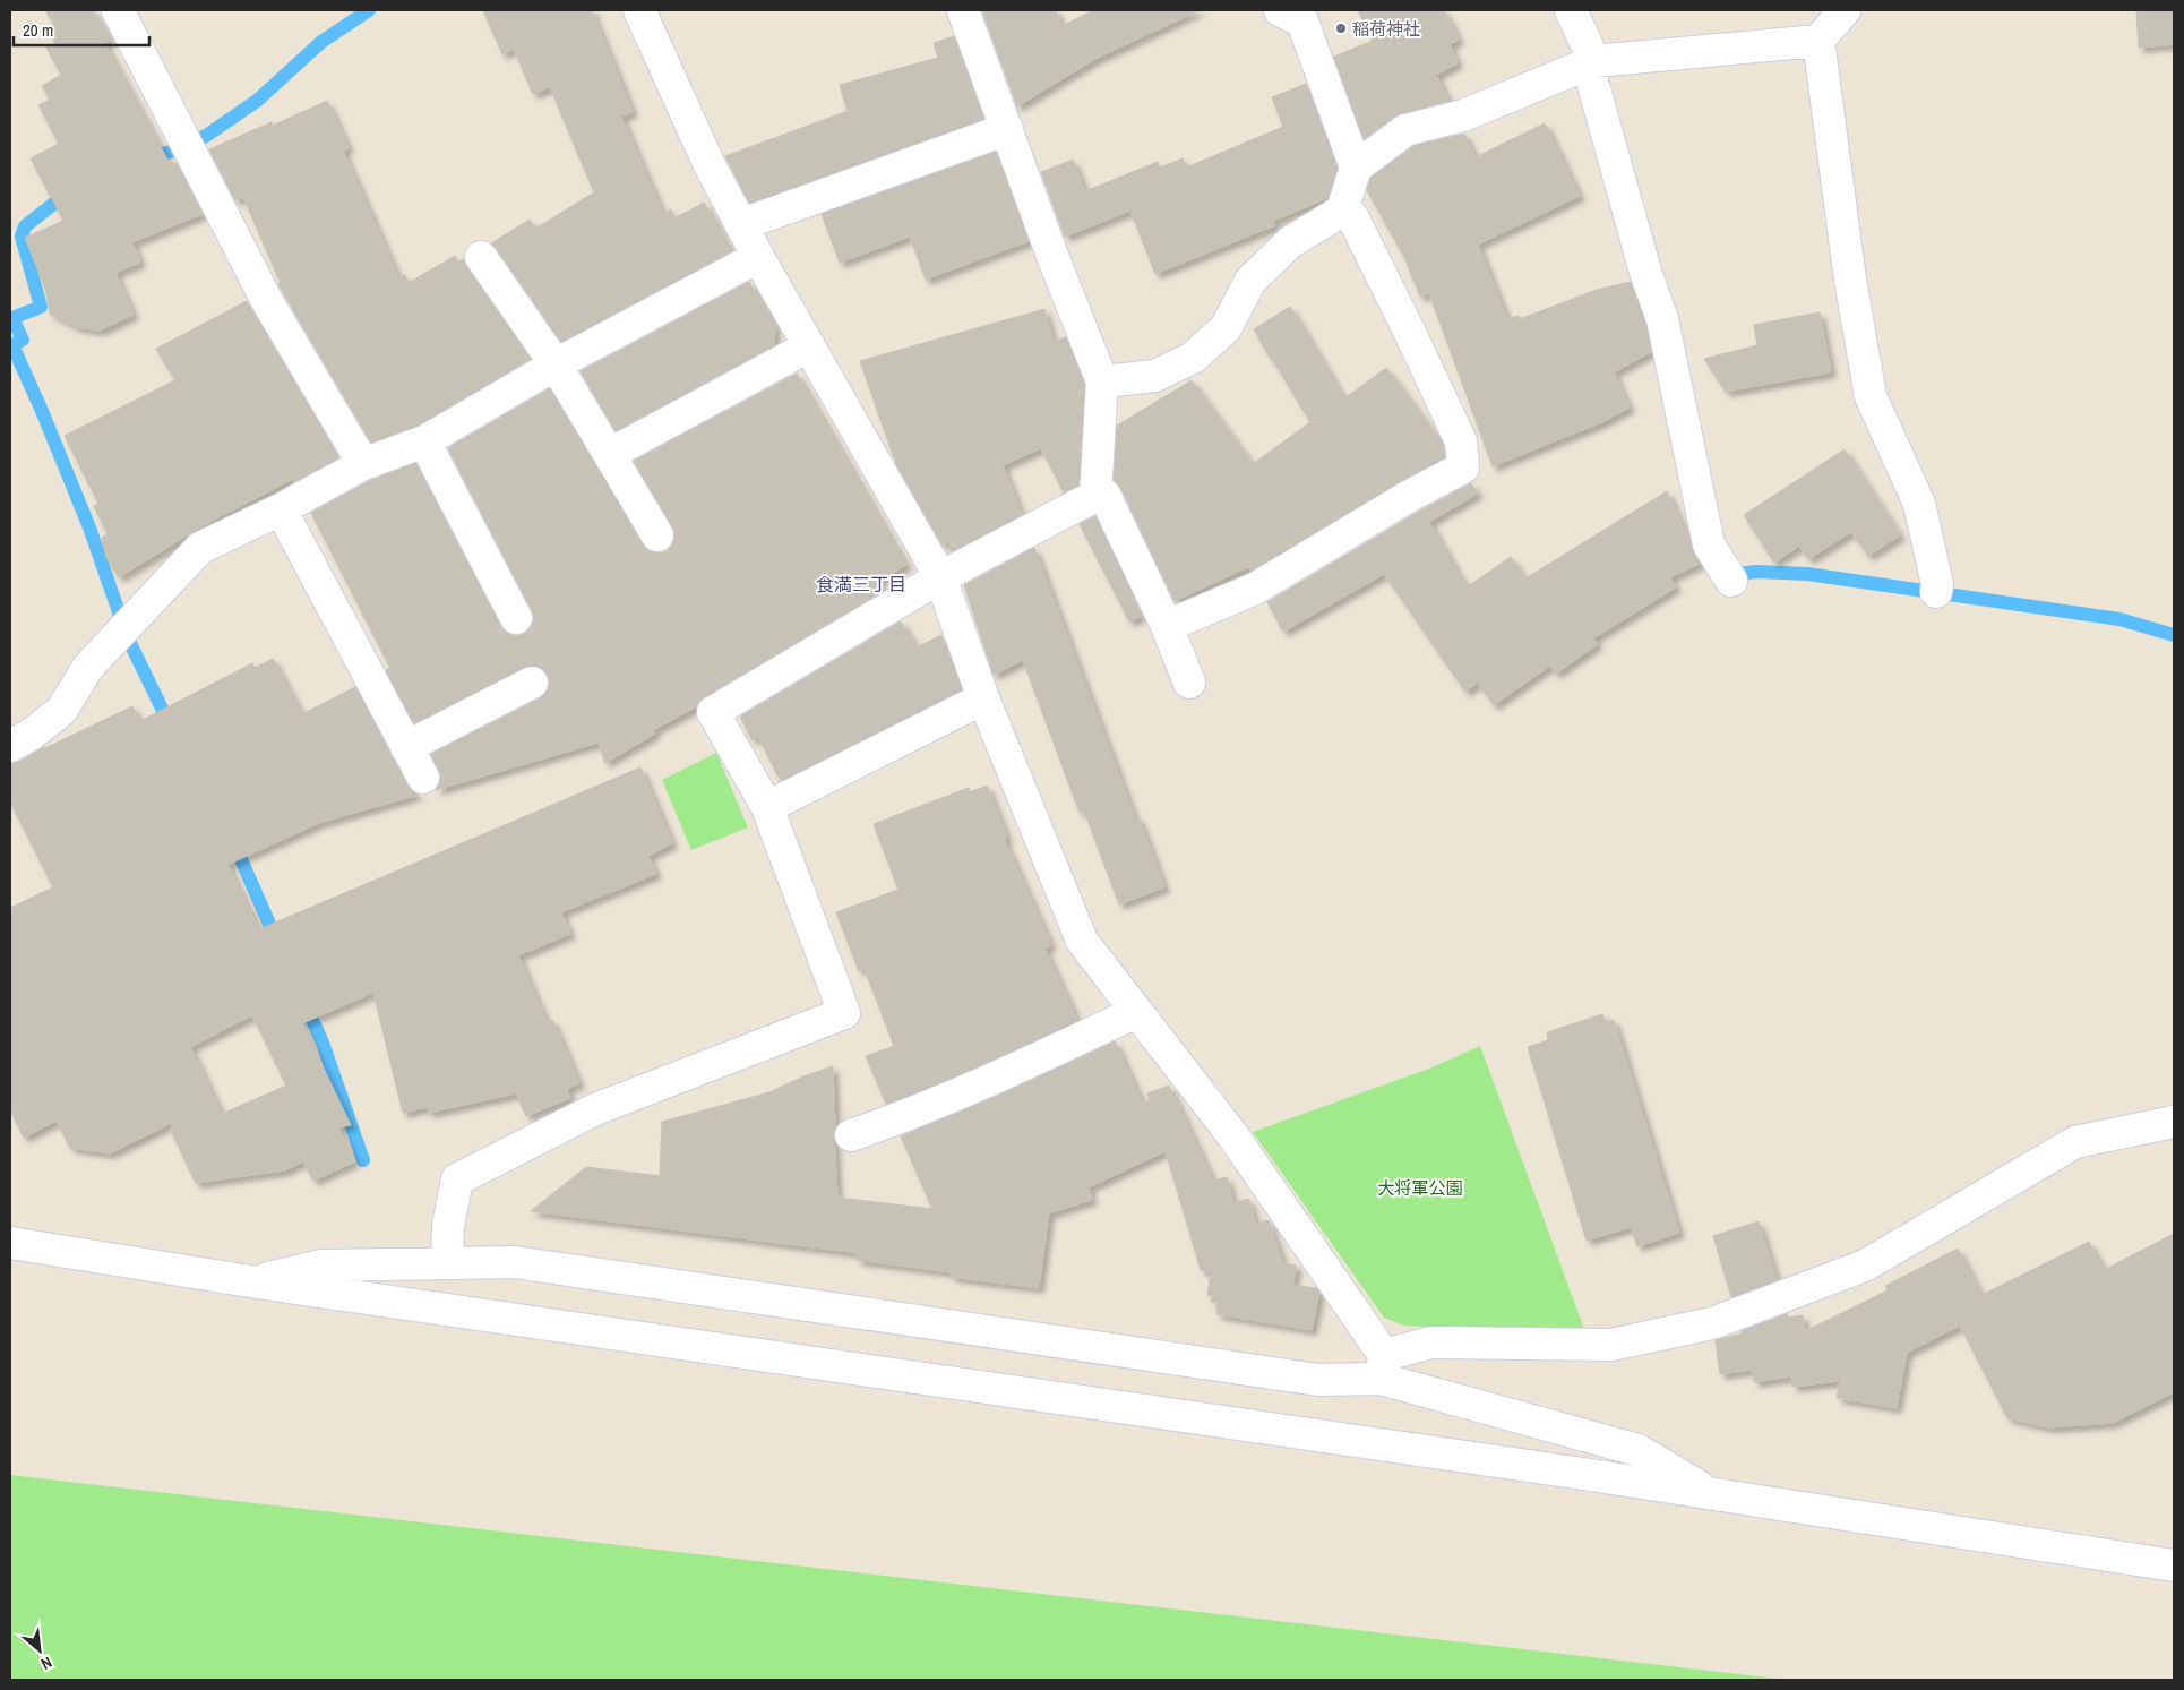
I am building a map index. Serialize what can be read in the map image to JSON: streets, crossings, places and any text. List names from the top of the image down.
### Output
{
  "districts": ["食満三丁目"],
  "parks": ["大将軍公園"],
  "places": ["稲荷神社"],
  "scale_bar": "20 m",
  "north": "bottom right"
}
